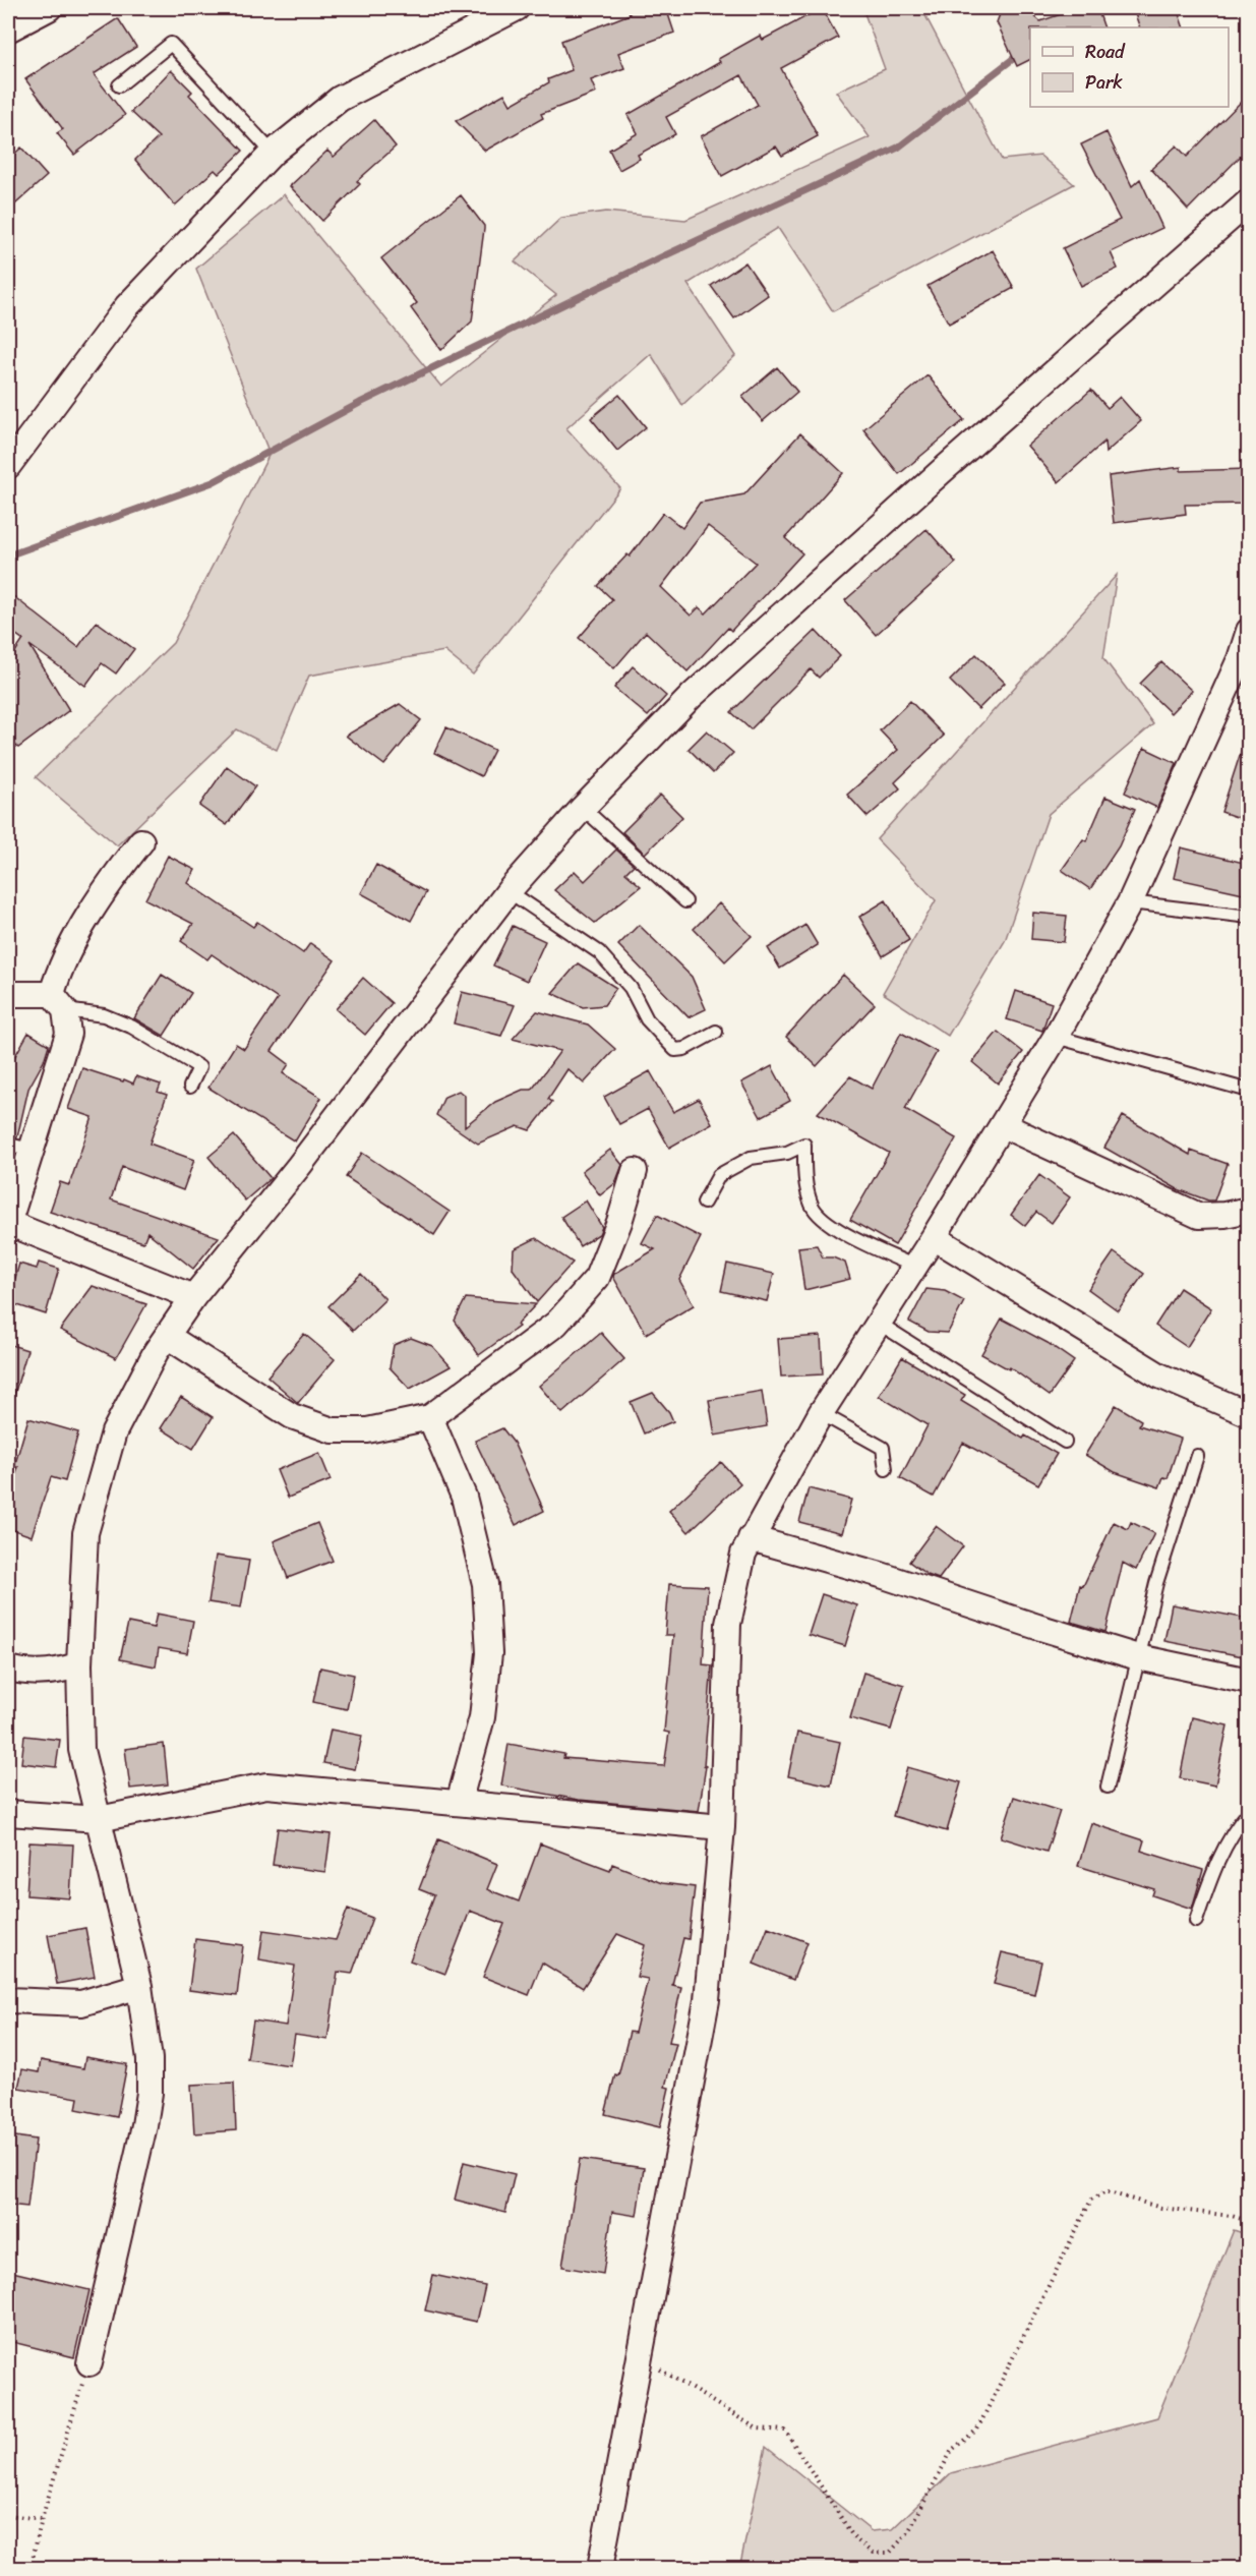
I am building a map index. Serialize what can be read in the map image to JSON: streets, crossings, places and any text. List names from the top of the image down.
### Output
{
  "legend": ["Road", "Park"]
}
